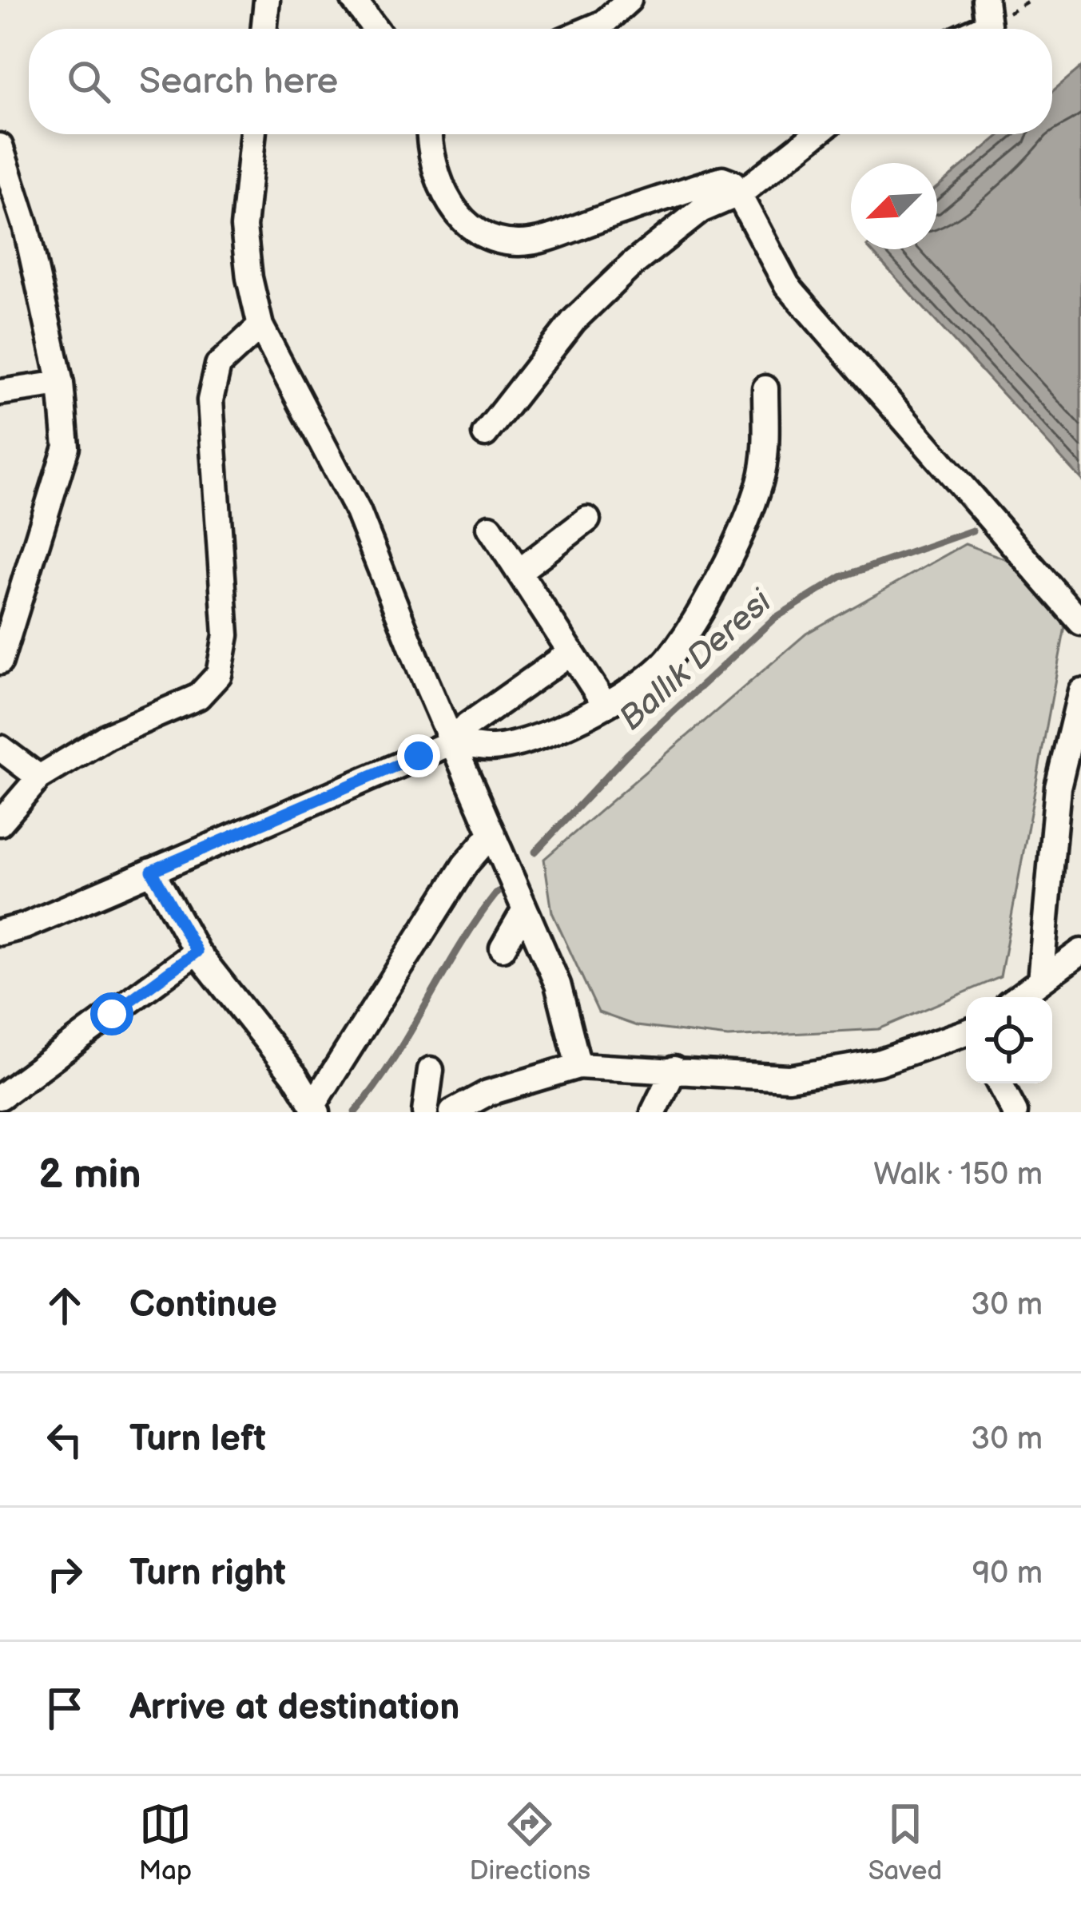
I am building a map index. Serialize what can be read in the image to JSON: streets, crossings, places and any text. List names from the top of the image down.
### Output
{
  "water": ["Ballık Deresi"],
  "north": "bottom left",
  "page": {
    "search": "Search here",
    "heading": ["2 min", "Walk · 150 m"],
    "list": [
      ["Continue", "30 m"],
      ["Turn left", "30 m"],
      ["Turn right", "90 m"],
      "Arrive at destination"
    ],
    "nav": ["Map", "Directions", "Saved"]
  }
}
